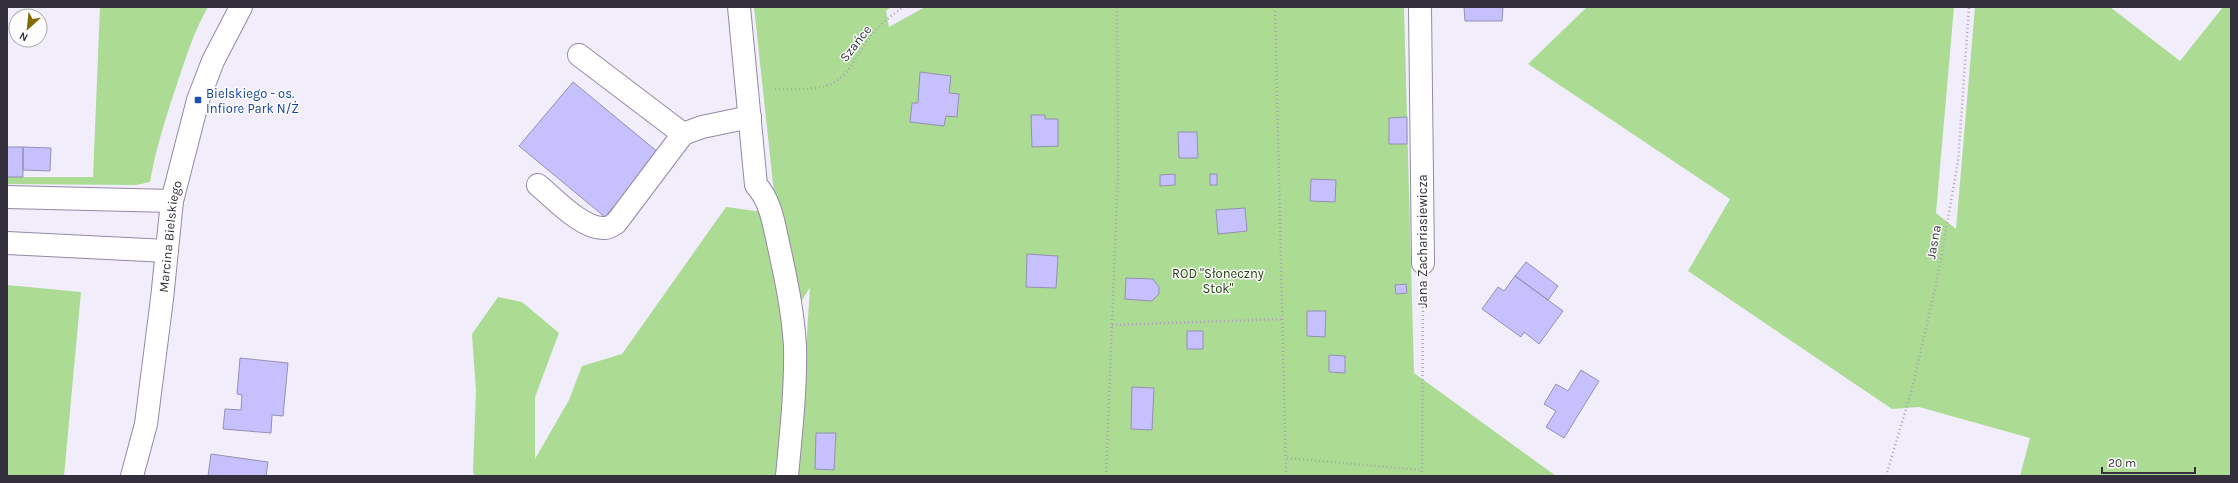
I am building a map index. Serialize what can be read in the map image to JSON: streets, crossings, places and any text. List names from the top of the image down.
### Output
{
  "streets": {
    "street": ["Marcina Bielskiego", "Jana Zachariasiewicza"],
    "path": ["Szańce", "Jasna"]
  },
  "parks": ["ROD \"Słoneczny Stok\""],
  "places": {
    "transit": ["Bielskiego - os. Infiore Park N/Ż"]
  },
  "scale_bar": "20 m",
  "north": "bottom left"
}
